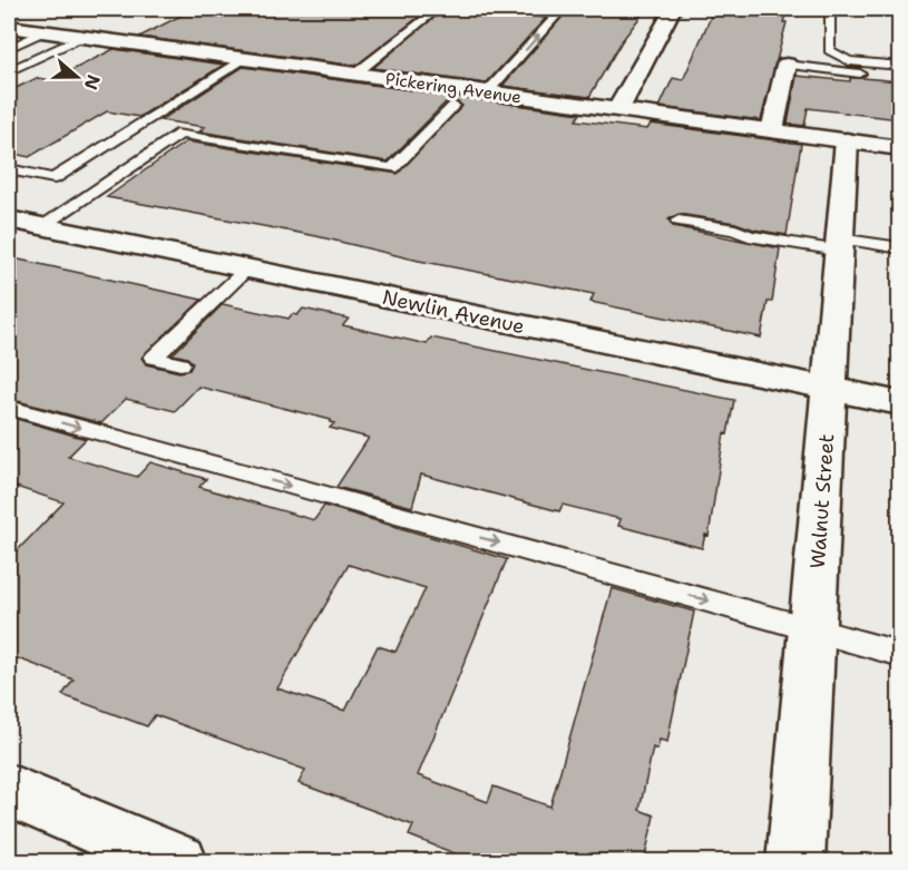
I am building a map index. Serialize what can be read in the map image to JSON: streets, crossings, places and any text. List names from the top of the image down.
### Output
{
  "streets": {
    "street": ["Pickering Avenue", "Newlin Avenue", "Walnut Street"]
  },
  "crossings": [
    ["Pickering Avenue", "Walnut Street"],
    ["Newlin Avenue", "Walnut Street"]
  ],
  "north": "right"
}
